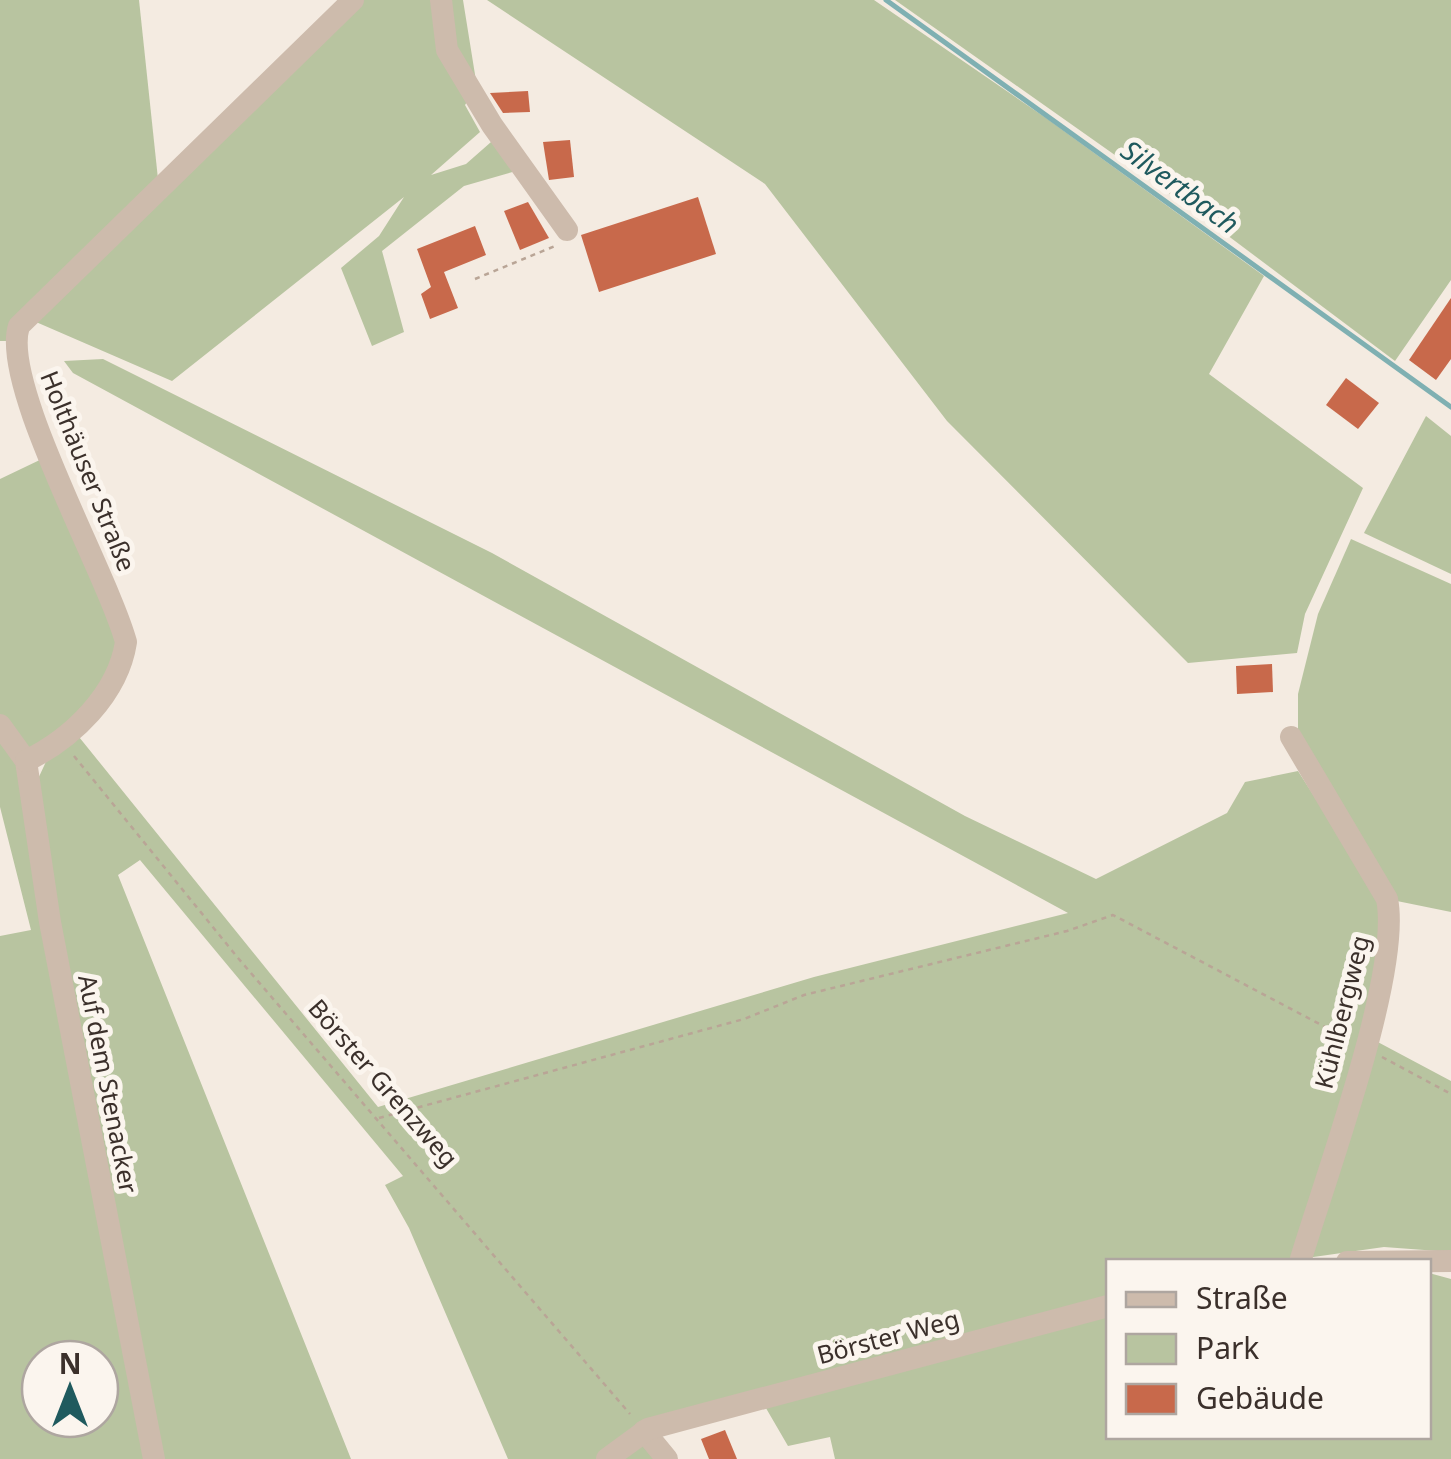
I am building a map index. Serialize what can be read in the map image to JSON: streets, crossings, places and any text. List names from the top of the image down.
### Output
{
  "streets": {
    "street": [
      "Holthäuser Straße",
      "Kühlbergweg",
      "Auf dem Stenacker",
      "Börster Weg"
    ],
    "path": ["Börster Grenzweg"]
  },
  "crossings": [
    ["Holthäuser Straße", "Börster Grenzweg"],
    ["Holthäuser Straße", "Auf dem Stenacker"],
    ["Börster Grenzweg", "Börster Weg"]
  ],
  "water": ["Silvertbach"],
  "legend": ["Straße", "Park", "Gebäude"],
  "north": "top"
}
